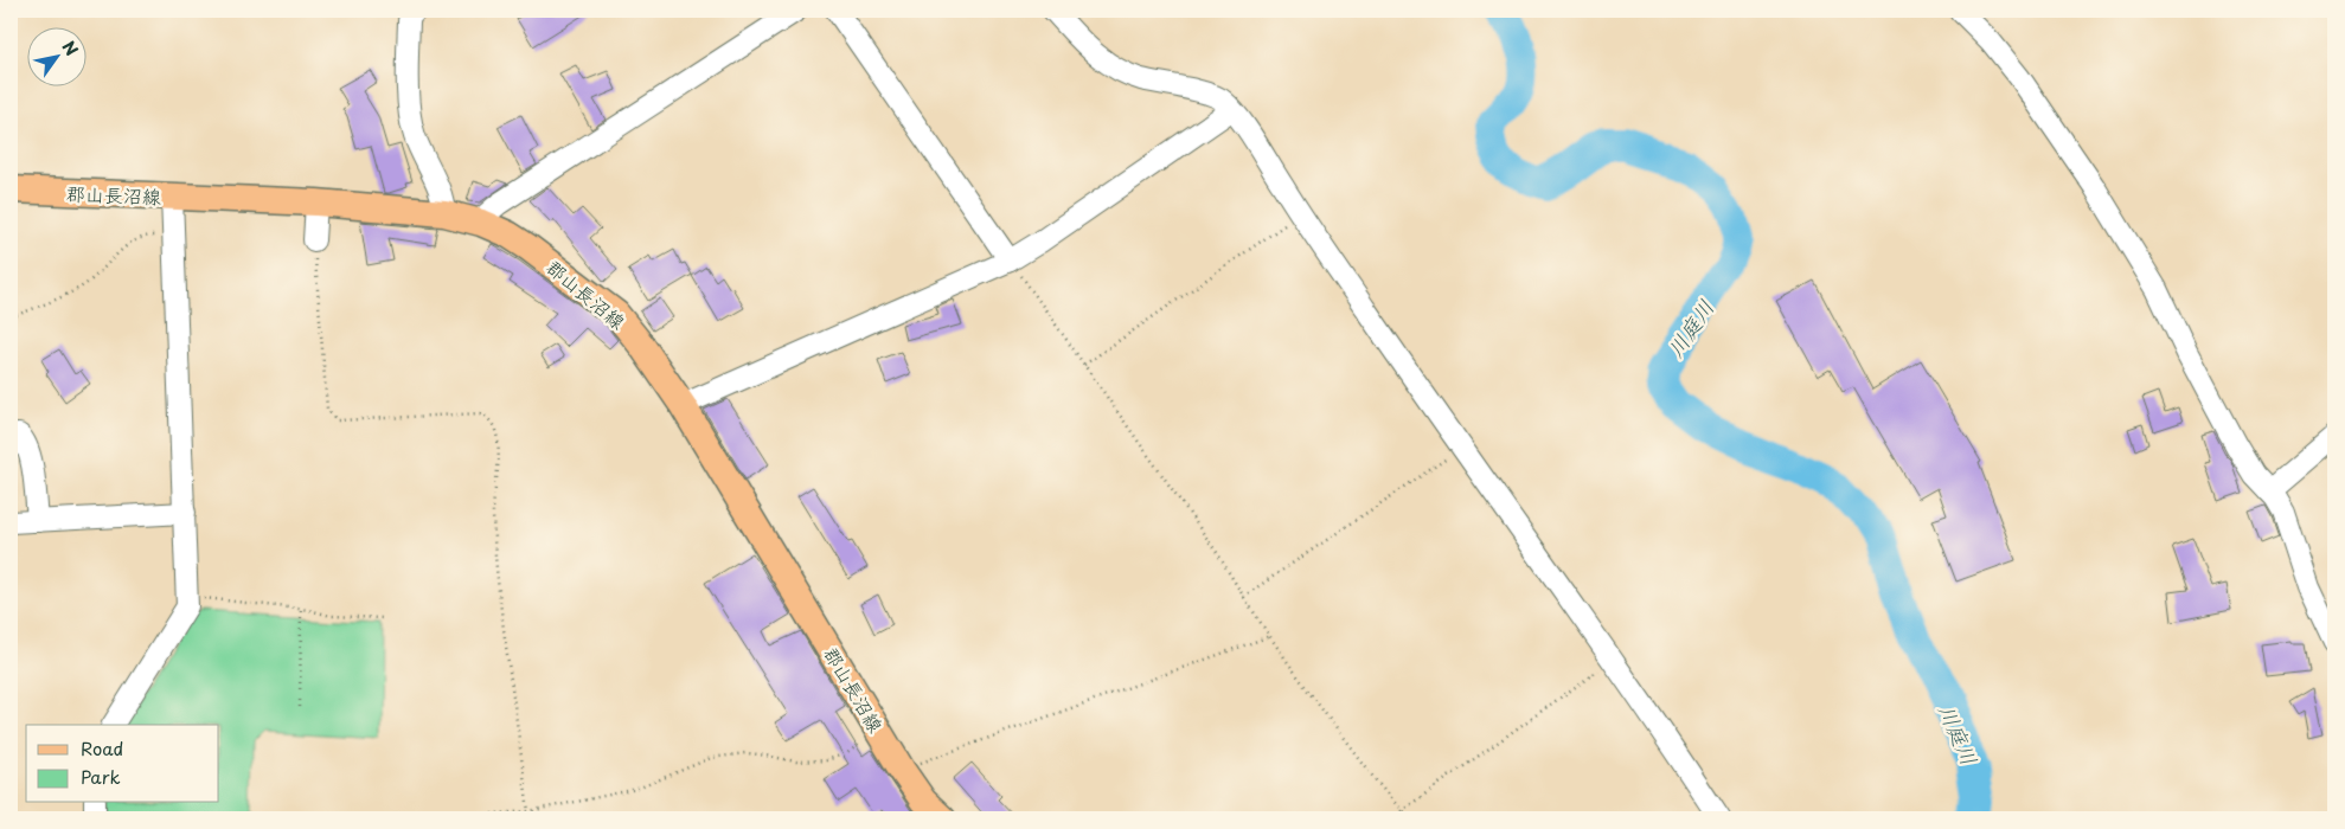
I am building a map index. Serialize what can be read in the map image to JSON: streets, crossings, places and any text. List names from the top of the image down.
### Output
{
  "streets": {
    "main road": ["郡山長沼線"]
  },
  "water": ["川庭川"],
  "legend": ["Road", "Park"],
  "north": "top right"
}
